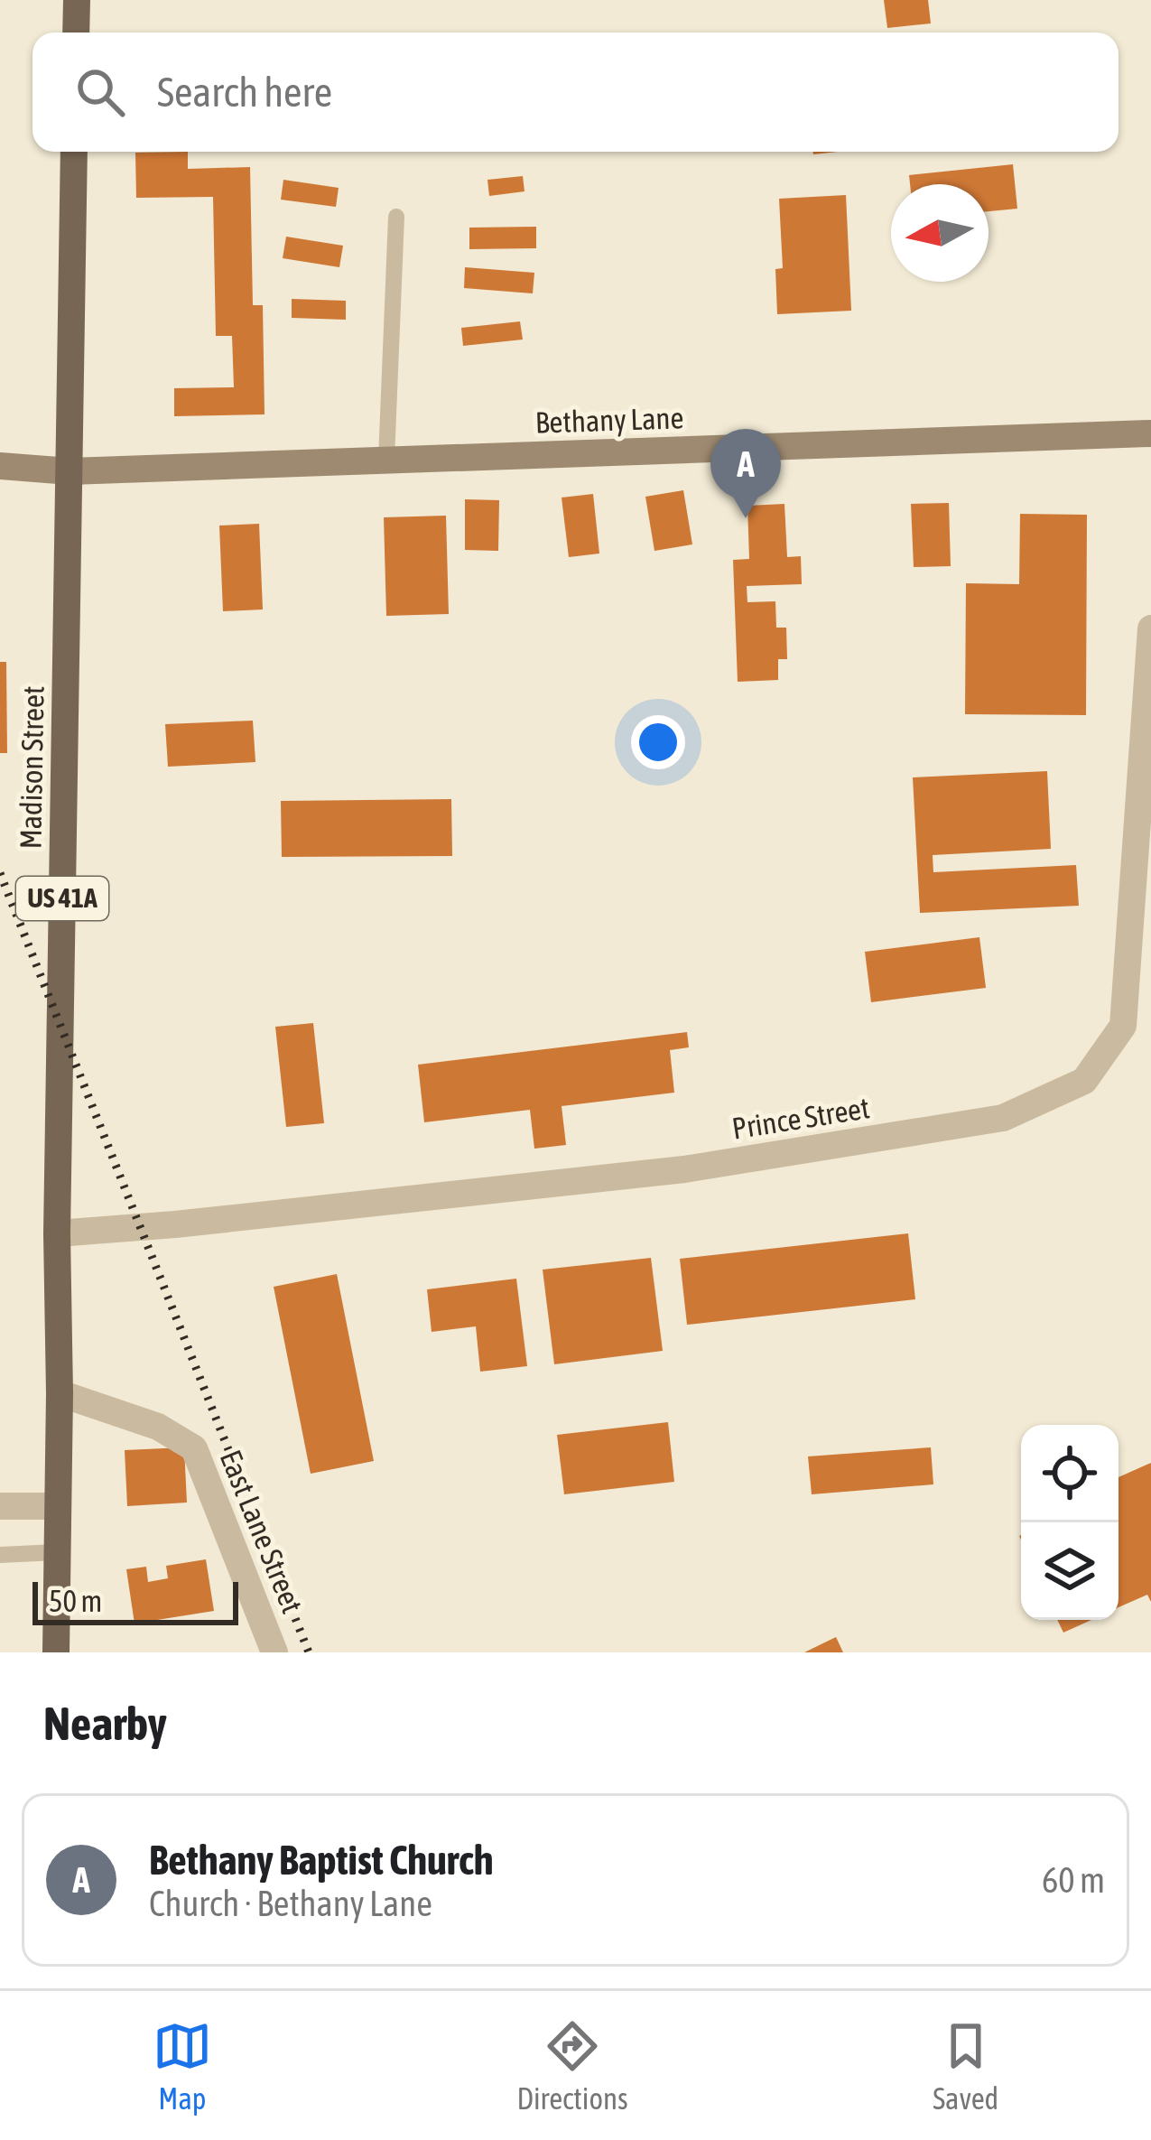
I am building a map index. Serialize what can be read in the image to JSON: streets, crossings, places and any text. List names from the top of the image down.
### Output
{
  "streets": {
    "main road": ["Madison Street", "US 41A"],
    "street": ["Bethany Lane", "Prince Street", "East Lane Street"]
  },
  "crossings": [
    ["Bethany Lane", "Madison Street"],
    ["Madison Street", "Prince Street"],
    ["Madison Street", "East Lane Street"]
  ],
  "scale_bar": "50 m",
  "north": "left",
  "page": {
    "search": "Search here",
    "pins": "A",
    "scale": "50 m",
    "heading": "Nearby",
    "list": [
      {
        "mark": "A",
        "name": "Bethany Baptist Church",
        "note": "Church · Bethany Lane",
        "value": "60 m"
      }
    ],
    "nav": ["Map", "Directions", "Saved"]
  }
}
